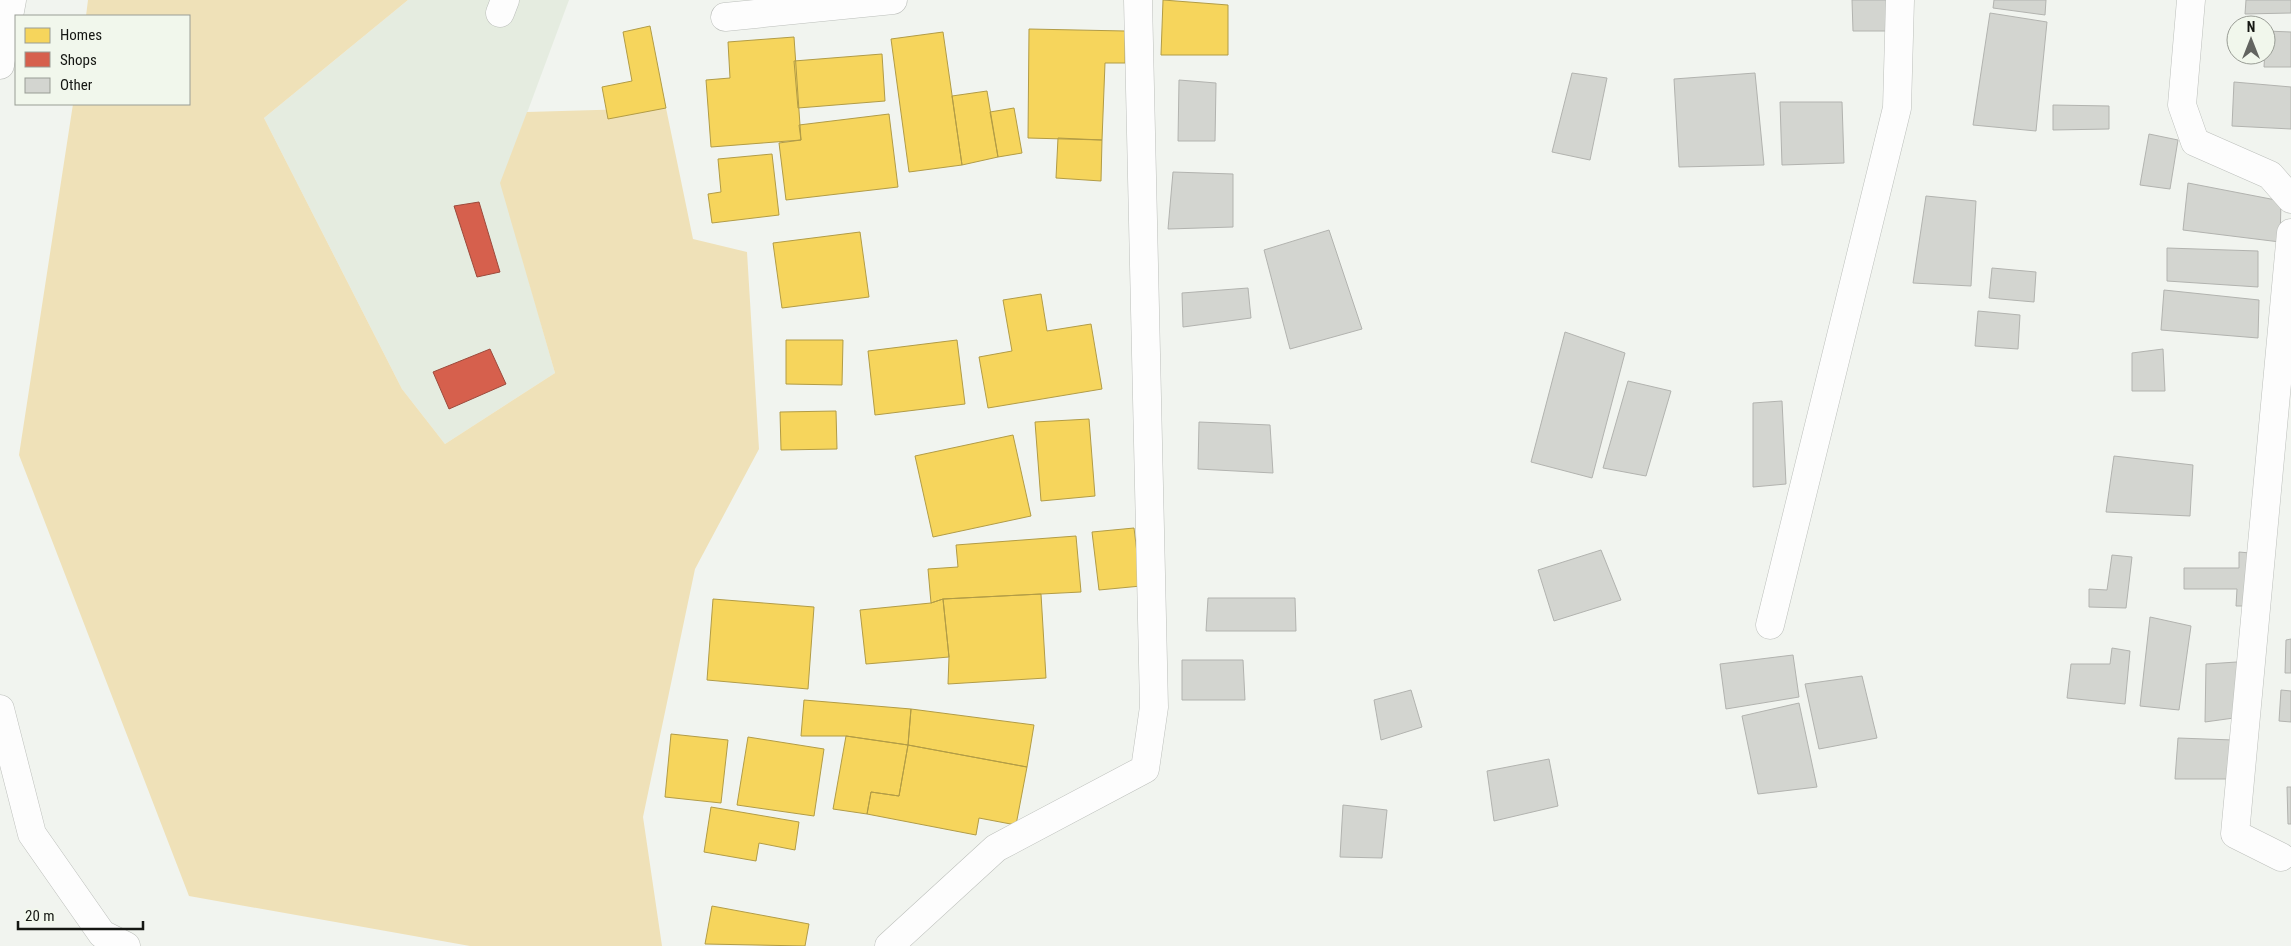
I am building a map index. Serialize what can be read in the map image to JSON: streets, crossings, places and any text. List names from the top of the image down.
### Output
{
  "legend": ["Homes", "Shops", "Other"],
  "scale_bar": "20 m",
  "north": "top"
}
